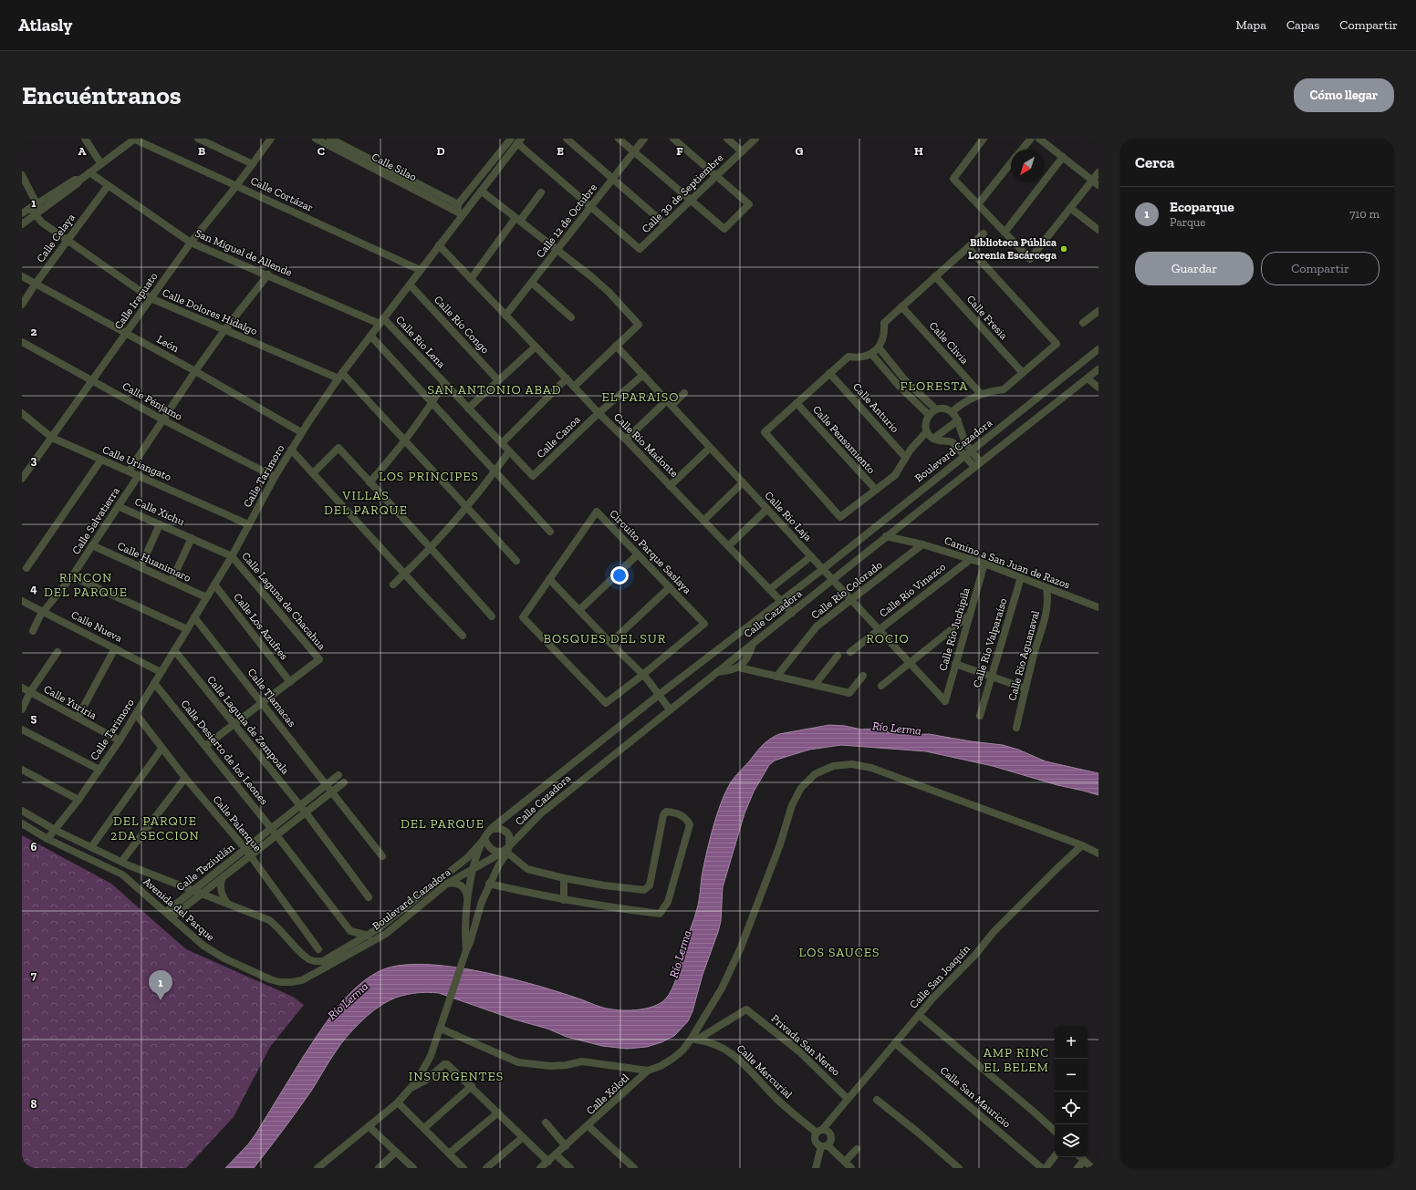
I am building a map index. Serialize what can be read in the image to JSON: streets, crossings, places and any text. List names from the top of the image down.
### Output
{
  "streets": {
    "street": [
      "Calle Silao",
      "Calle 30 de Septiembre",
      "Calle Cortázar",
      "Calle 12 de Octubre",
      "Calle Celaya",
      "San Miguel de Allende",
      "Calle Irapuato",
      "Calle Dolores Hidalgo",
      "Calle Fresia",
      "Calle Río Congo",
      "Calle Río Lena",
      "Calle Clivia",
      "León",
      "Calle Pénjamo",
      "Calle Anturio",
      "Calle Canoa",
      "Calle Pensamiento",
      "Calle Río Madonte",
      "Boulevard Cazadora",
      "Calle Uriangato",
      "Calle Tarimoro",
      "Calle Xichu",
      "Calle Río Laja",
      "Calle Salvatierra",
      "Circuito Parque Saslaya",
      "Calle Huanimaro",
      "Camino a San Juan de Razos",
      "Calle Río Colorado",
      "Calle Río Vinazco",
      "Calle Laguna de Chacahua",
      "Calle Cazadora",
      "Calle Nueva",
      "Calle Los Azufres",
      "Calle Río Juchipila",
      "Calle Río Valparaíso",
      "Calle Río Aguanaval",
      "Calle Tlamacas",
      "Calle Yuriria",
      "Calle Laguna de Zempoala",
      "Calle Desierto de los Leones",
      "Calle Palenque",
      "Calle Teziutlán",
      "Avenida del Parque",
      "Calle San Joaquín",
      "Privada San Nereo",
      "Calle Mercurial",
      "Calle Xólotl",
      "Calle San Mauricio"
    ]
  },
  "crossings": [
    ["Calle Silao", "Calle Tarimoro"],
    ["Calle 30 de Septiembre", "Calle 12 de Octubre"],
    ["Calle Cortázar", "Calle Irapuato"],
    ["Calle Cortázar", "Calle Tarimoro"],
    ["Calle 12 de Octubre", "Calle Río Madonte"],
    ["Calle Celaya", "San Miguel de Allende"],
    ["Calle Celaya", "Calle Dolores Hidalgo"],
    ["Calle Celaya", "León"],
    ["San Miguel de Allende", "Calle Irapuato"],
    ["San Miguel de Allende", "Calle Río Lena"],
    ["San Miguel de Allende", "Calle Tarimoro"],
    ["Calle Irapuato", "Calle Dolores Hidalgo"],
    ["Calle Irapuato", "León"],
    ["Calle Irapuato", "Calle Pénjamo"],
    ["Calle Irapuato", "Calle Uriangato"],
    ["Calle Dolores Hidalgo", "Calle Tarimoro"],
    ["Calle Río Congo", "Calle Tarimoro"],
    ["Calle Río Lena", "Calle Canoa"],
    ["Calle Río Lena", "Calle Tarimoro"],
    ["León", "Calle Tarimoro"],
    ["Calle Pénjamo", "Calle Tarimoro"],
    ["Calle Canoa", "Calle Río Madonte"],
    ["Calle Canoa", "Calle Río Laja"],
    ["Calle Río Madonte", "Calle Tarimoro"],
    ["Calle Río Madonte", "Calle Cazadora"],
    ["Boulevard Cazadora", "Calle Río Laja"],
    ["Boulevard Cazadora", "Calle Cazadora"],
    ["Boulevard Cazadora", "Calle Desierto de los Leones"],
    ["Boulevard Cazadora", "Avenida del Parque"],
    ["Calle Uriangato", "Calle Tarimoro"],
    ["Calle Uriangato", "Calle Salvatierra"],
    ["Calle Tarimoro", "Calle Xichu"],
    ["Calle Tarimoro", "Calle Huanimaro"],
    ["Calle Tarimoro", "Calle Laguna de Chacahua"],
    ["Calle Tarimoro", "Calle Nueva"],
    ["Calle Tarimoro", "Calle Los Azufres"],
    ["Calle Tarimoro", "Calle Tlamacas"],
    ["Calle Tarimoro", "Calle Yuriria"],
    ["Calle Tarimoro", "Calle Laguna de Zempoala"],
    ["Calle Tarimoro", "Calle Desierto de los Leones"],
    ["Calle Tarimoro", "Calle Palenque"],
    ["Calle Tarimoro", "Avenida del Parque"],
    ["Calle Xichu", "Calle Salvatierra"],
    ["Calle Xichu", "Calle Huanimaro"],
    ["Calle Xichu", "Calle Laguna de Chacahua"],
    ["Calle Río Laja", "Calle Río Colorado"],
    ["Calle Río Laja", "Calle Río Vinazco"],
    ["Calle Río Laja", "Calle Cazadora"],
    ["Calle Río Laja", "Calle Río Juchipila"],
    ["Calle Salvatierra", "Calle Huanimaro"],
    ["Calle Salvatierra", "Calle Nueva"],
    ["Camino a San Juan de Razos", "Calle Río Colorado"],
    ["Camino a San Juan de Razos", "Calle Río Vinazco"],
    ["Camino a San Juan de Razos", "Calle Cazadora"],
    ["Camino a San Juan de Razos", "Calle Río Juchipila"],
    ["Camino a San Juan de Razos", "Calle Río Valparaíso"],
    ["Camino a San Juan de Razos", "Calle Río Aguanaval"],
    ["Calle Laguna de Chacahua", "Calle Los Azufres"],
    ["Calle Tlamacas", "Calle Teziutlán"],
    ["Calle Laguna de Zempoala", "Calle Teziutlán"],
    ["Calle Desierto de los Leones", "Calle Teziutlán"],
    ["Calle Palenque", "Calle Teziutlán"],
    ["Calle Teziutlán", "Avenida del Parque"],
    ["Calle San Joaquín", "Privada San Nereo"],
    ["Calle San Joaquín", "Calle Mercurial"],
    ["Calle San Joaquín", "Calle San Mauricio"],
    ["Privada San Nereo", "Calle Mercurial"],
    ["Privada San Nereo", "Calle Xólotl"],
    ["Calle Mercurial", "Calle Xólotl"]
  ],
  "districts": [
    "FLORESTA",
    "SAN ANTONIO ABAD",
    "EL PARAISO",
    "LOS PRINCIPES",
    "VILLAS DEL PARQUE",
    "RINCON DEL PARQUE",
    "BOSQUES DEL SUR",
    "ROCIO",
    "DEL PARQUE 2DA SECCION",
    "DEL PARQUE",
    "LOS SAUCES",
    "AMP RINC EL BELEM",
    "INSURGENTES"
  ],
  "water": ["Río Lerma"],
  "places": ["Biblioteca Pública Lorenia Escárcega"],
  "north": "bottom left",
  "page": {
    "header": "Atlasly",
    "nav": ["Mapa", "Capas", "Compartir"],
    "buttons": [
      "Cómo llegar",
      ["Guardar", "Compartir"]
    ],
    "title": "Encuéntranos",
    "heading": "Cerca",
    "list": [
      {
        "mark": "1",
        "name": "Ecoparque",
        "note": "Parque",
        "value": "710 m"
      }
    ],
    "pins": "1",
    "map_buttons": ["+", "−"]
  },
  "grid": {
    "columns": [
      "A",
      "B",
      "C",
      "D",
      "E",
      "F",
      "G",
      "H"
    ],
    "rows": [
      "1",
      "2",
      "3",
      "4",
      "5",
      "6",
      "7",
      "8"
    ]
  }
}
